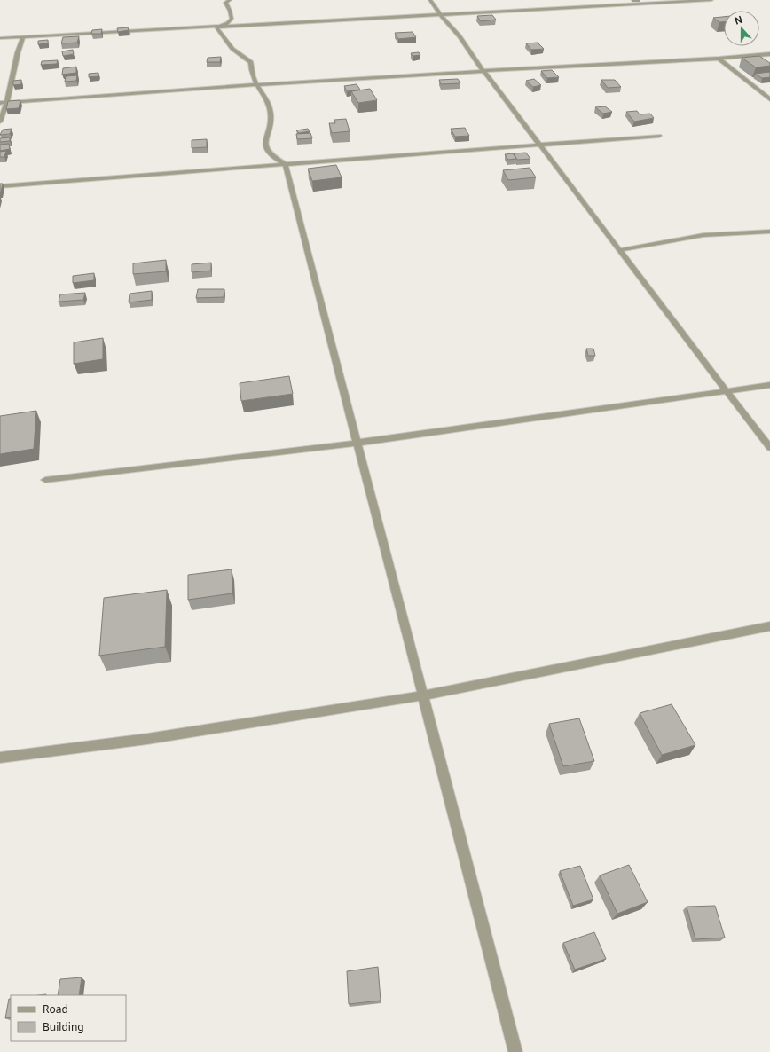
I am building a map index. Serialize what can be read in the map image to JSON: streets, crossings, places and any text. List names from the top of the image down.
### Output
{
  "legend": ["Road", "Building"],
  "north": "top"
}
